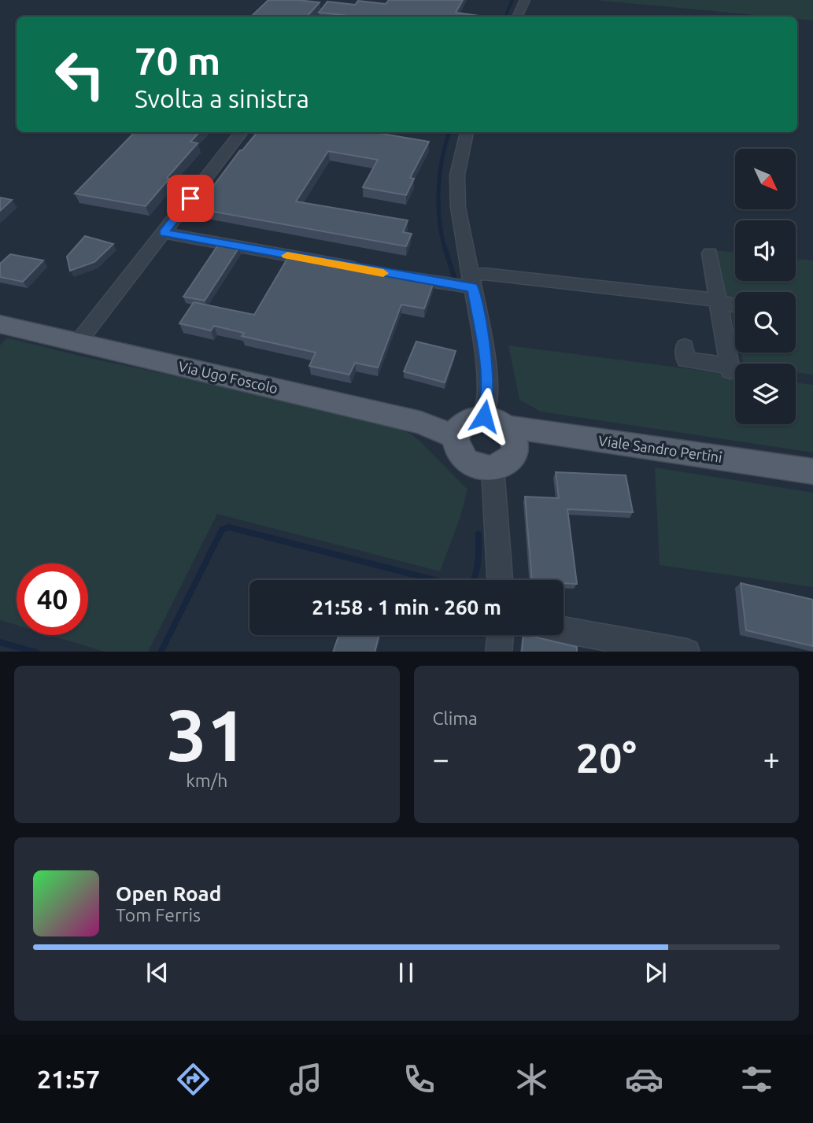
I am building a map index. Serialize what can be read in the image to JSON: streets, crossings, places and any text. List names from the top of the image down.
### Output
{
  "streets": {
    "main road": ["Via Ugo Foscolo", "Viale Sandro Pertini"]
  },
  "crossings": [
    ["Via Ugo Foscolo", "Viale Sandro Pertini"]
  ],
  "north": "bottom right",
  "page": {
    "turn": ["70 m", "Svolta a sinistra"],
    "limit": "40",
    "trip": "21:58 · 1 min · 260 m",
    "tile": [
      ["31", "km/h"],
      "Clima"
    ],
    "heat": ["−", "20°", "+"],
    "song": ["Open Road", "Tom Ferris"],
    "tabs": "21:57"
  }
}
